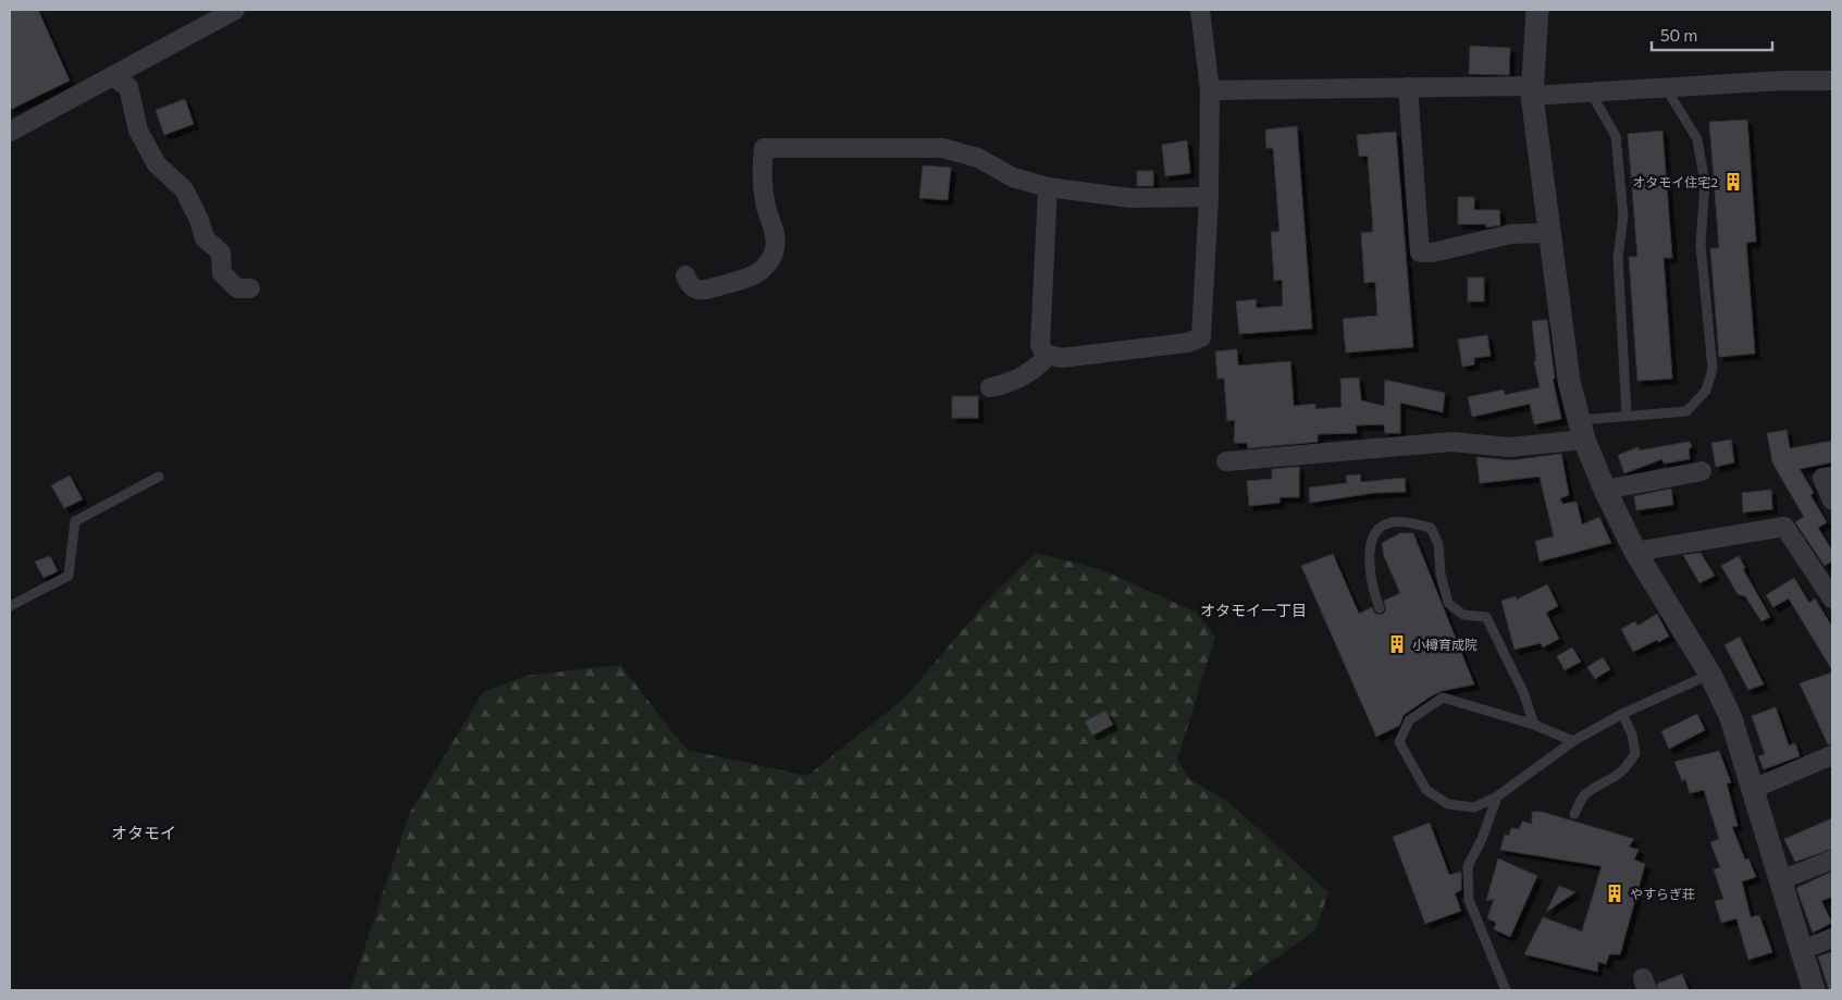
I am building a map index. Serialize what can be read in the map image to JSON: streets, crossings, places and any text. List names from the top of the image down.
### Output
{
  "districts": ["オタモイ一丁目", "オタモイ"],
  "places": {
    "building": ["オタモイ住宅2", "小樽育成院", "やすらぎ荘"]
  },
  "scale_bar": "50 m"
}
